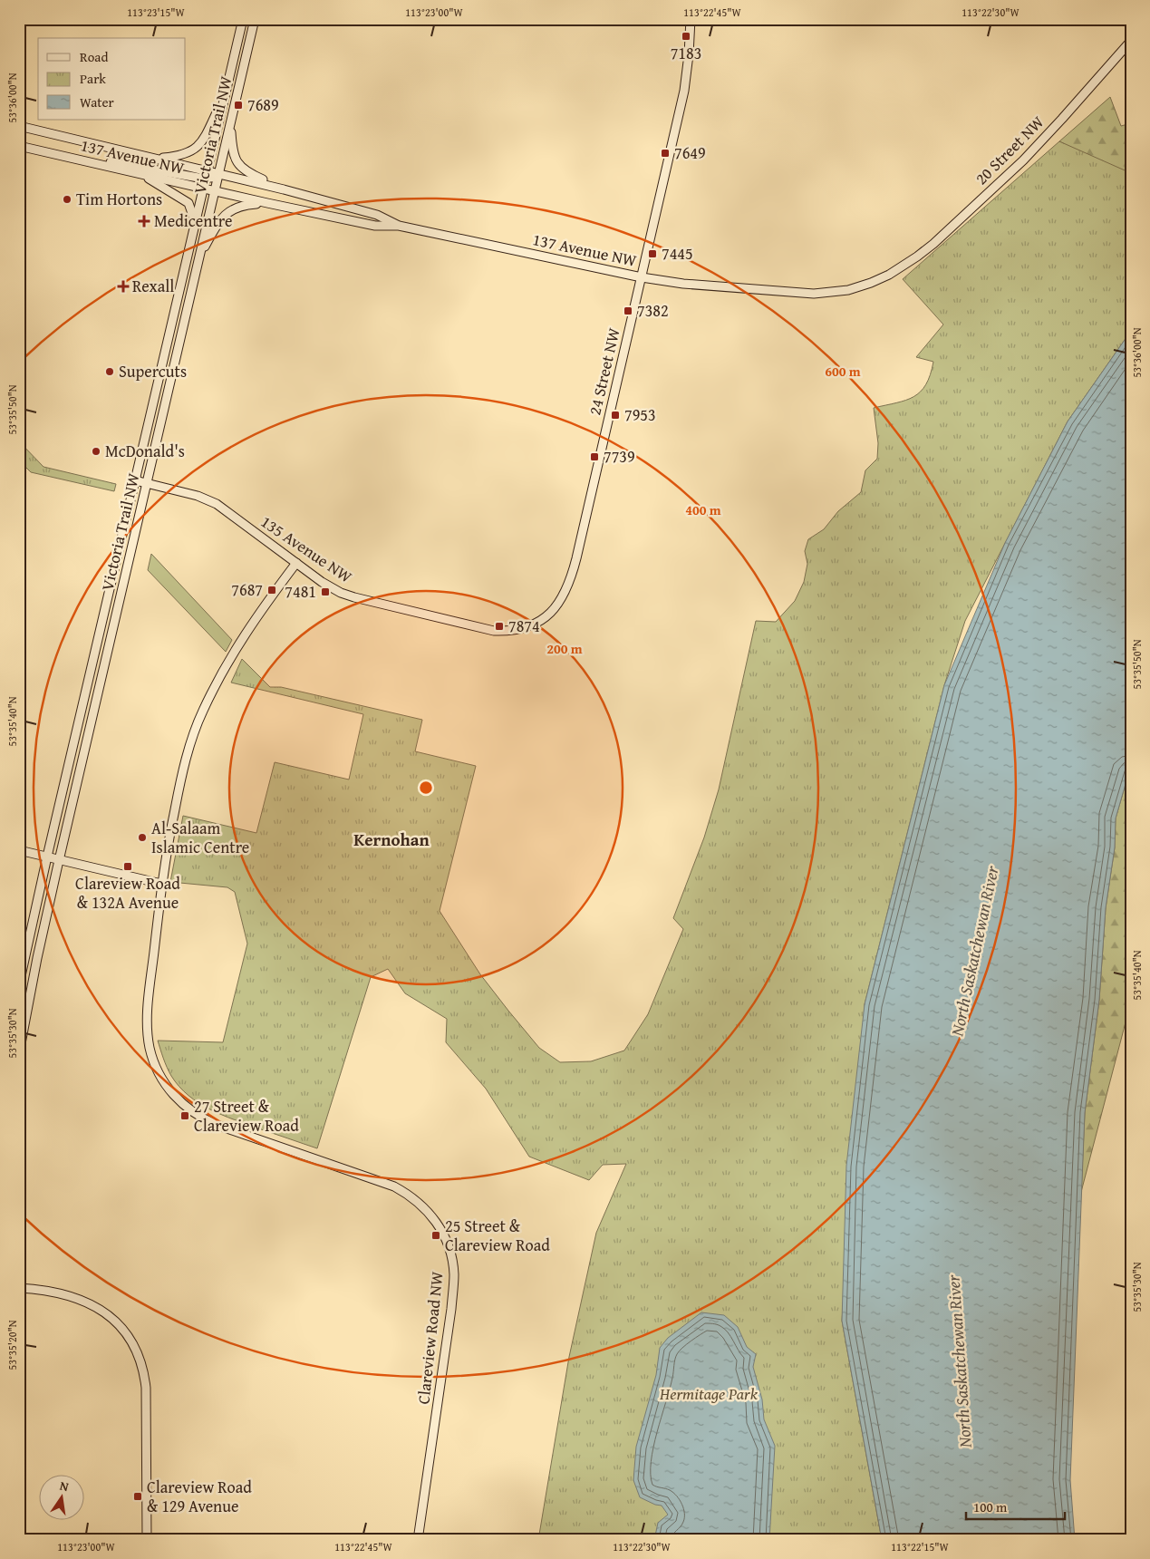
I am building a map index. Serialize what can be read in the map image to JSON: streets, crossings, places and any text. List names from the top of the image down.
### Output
{
  "streets": {
    "street": [
      "Victoria Trail NW",
      "20 Street NW",
      "137 Avenue NW",
      "24 Street NW",
      "135 Avenue NW",
      "Clareview Road NW"
    ]
  },
  "crossings": [
    ["Victoria Trail NW", "137 Avenue NW"],
    ["Victoria Trail NW", "135 Avenue NW"],
    ["20 Street NW", "137 Avenue NW"],
    ["137 Avenue NW", "24 Street NW"],
    ["24 Street NW", "135 Avenue NW"],
    ["135 Avenue NW", "Clareview Road NW"]
  ],
  "districts": ["Kernohan"],
  "water": ["North Saskatchewan River"],
  "parks": ["Hermitage Park"],
  "places": {
    "transit": [
      "7183",
      "7689",
      "7649",
      "7445",
      "7382",
      "7953",
      "7739",
      "7687",
      "7481",
      "7874",
      "Clareview Road & 132A Avenue",
      "27 Street & Clareview Road",
      "25 Street & Clareview Road",
      "Clareview Road & 129 Avenue"
    ],
    "other": [
      "Tim Hortons",
      "Supercuts",
      "McDonald's",
      "Al-Salaam Islamic Centre"
    ],
    "health": ["Medicentre", "Rexall"]
  },
  "legend": ["Road", "Park", "Water"],
  "scale_bar": "100 m",
  "north": "top",
  "coordinates": [
    "113°23'15\"W",
    "113°23'00\"W",
    "113°22'45\"W",
    "113°22'30\"W",
    "53°36'00\"N",
    "53°35'50\"N",
    "53°35'40\"N",
    "53°35'30\"N",
    "53°35'20\"N",
    "113°22'15\"W"
  ],
  "rings": ["600 m", "400 m", "200 m"]
}
